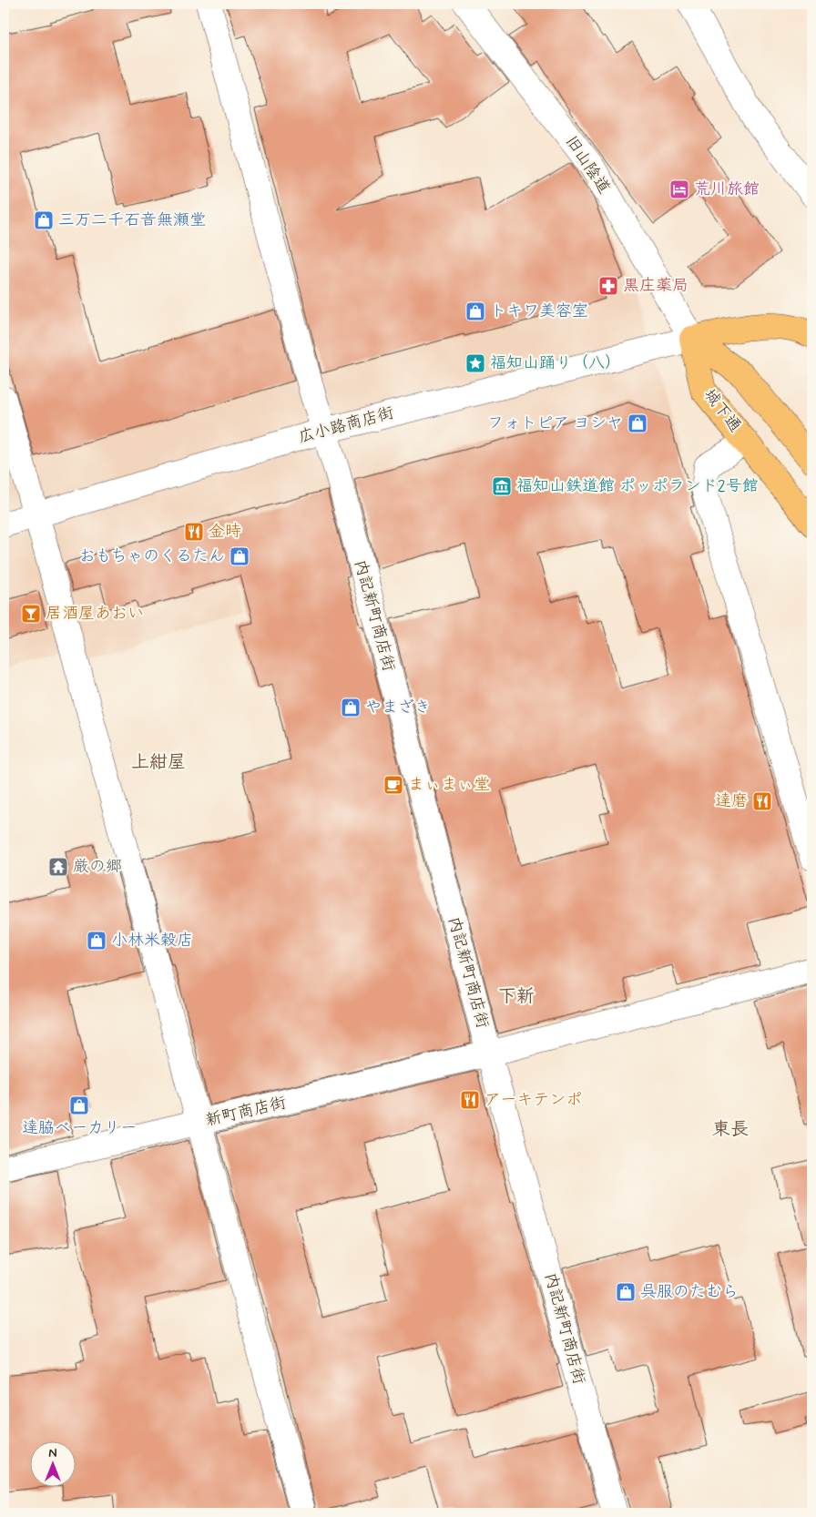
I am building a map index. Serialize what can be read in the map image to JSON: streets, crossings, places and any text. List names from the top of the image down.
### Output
{
  "streets": {
    "main road": ["城下通"],
    "street": [
      "旧山陰道",
      "広小路商店街",
      "内記新町商店街",
      "新町商店街"
    ]
  },
  "crossings": [
    ["旧山陰道", "城下通"],
    ["旧山陰道", "広小路商店街"],
    ["城下通", "広小路商店街"],
    ["広小路商店街", "内記新町商店街"],
    ["内記新町商店街", "新町商店街"]
  ],
  "districts": ["上紺屋", "下新", "東長"],
  "places": {
    "hotel": ["荒川旅館"],
    "shop": [
      "三万二千石音無瀬堂",
      "トキワ美容室",
      "フォトピア ヨシヤ",
      "おもちゃのくるたん",
      "やまざき",
      "小林米穀店",
      "達脇ベーカリー",
      "呉服のたむら"
    ],
    "pharmacy": ["黒庄薬局"],
    "place": ["福知山踊り（八）"],
    "museum": ["福知山鉄道館 ポッポランド2号館"],
    "restaurant": ["金時", "達磨", "アーキテンポ"],
    "bar": ["居酒屋あおい"],
    "cafe": ["まぃまぃ堂"],
    "temple": ["厳の郷"]
  },
  "north": "top"
}
